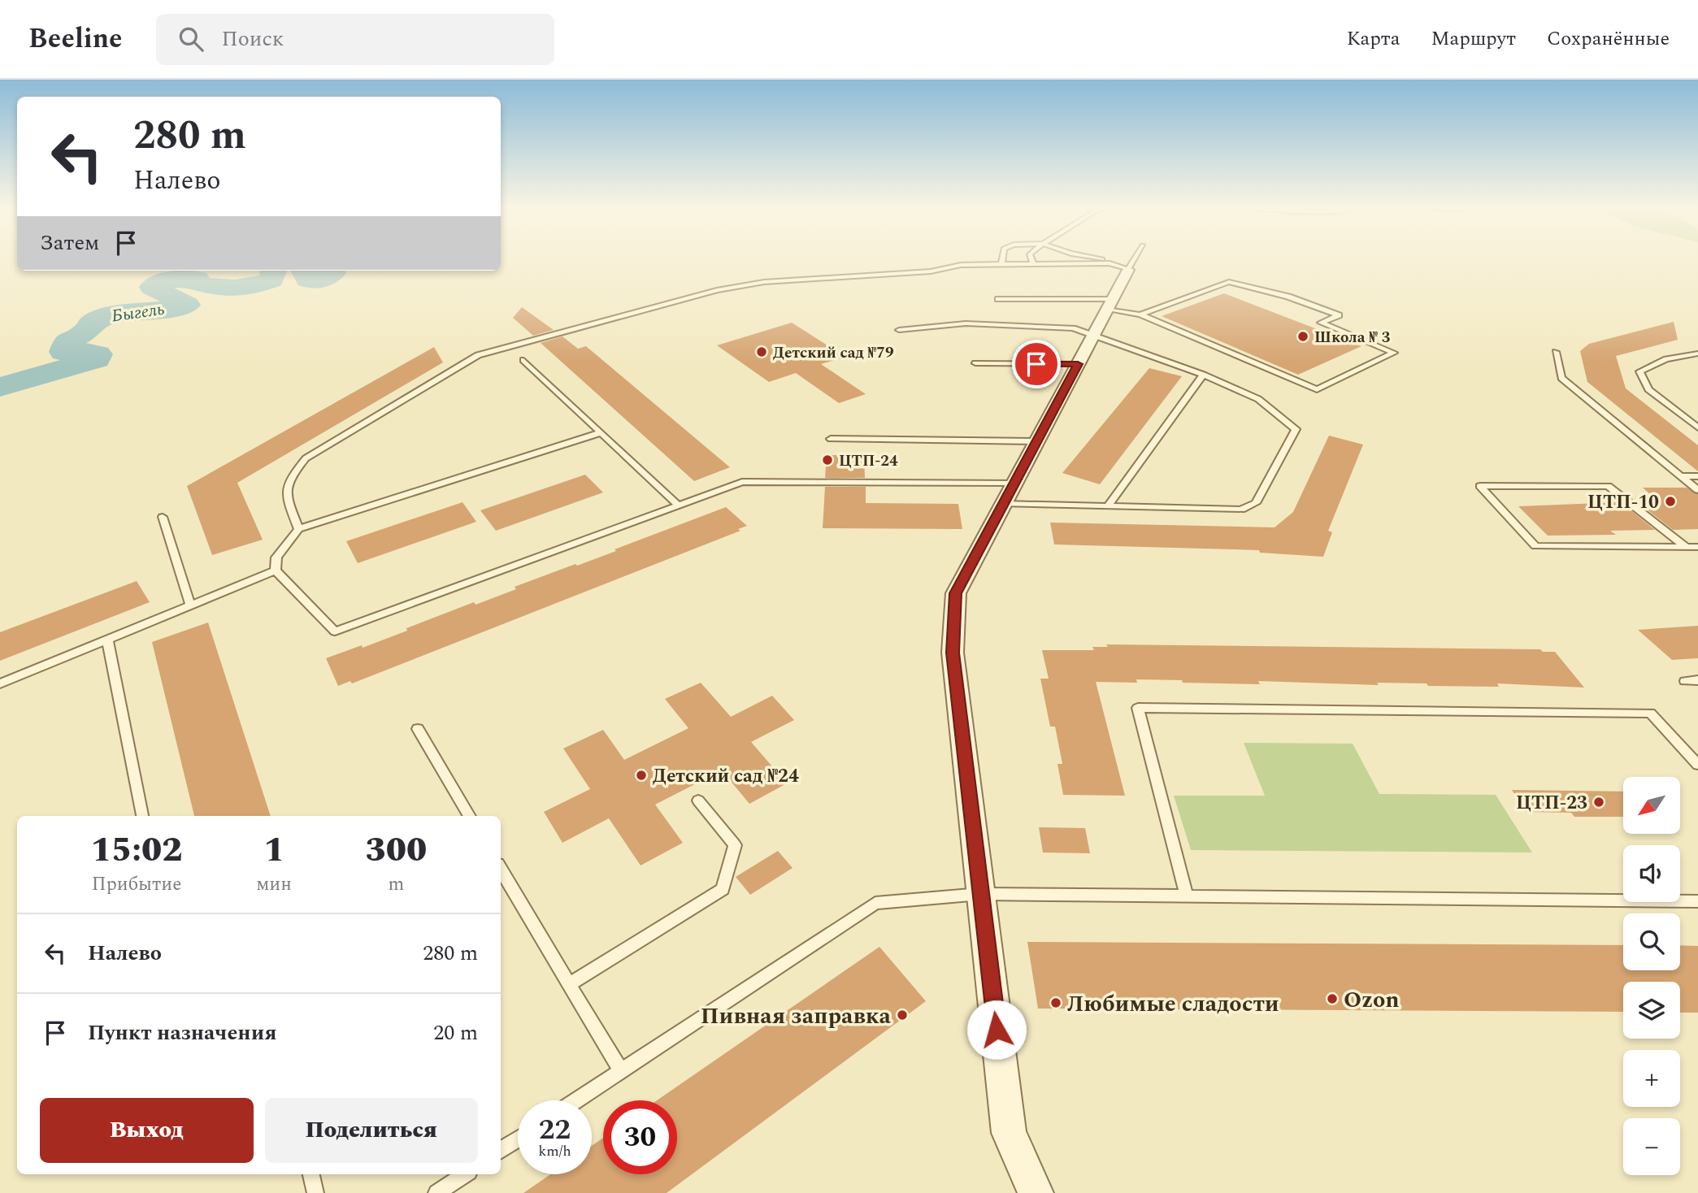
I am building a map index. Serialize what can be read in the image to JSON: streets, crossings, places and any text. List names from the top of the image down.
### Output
{
  "water": ["Быгель"],
  "places": [
    "Школа № 3",
    "Детский сад №79",
    "ЦТП-24",
    "ЦТП-10",
    "Детский сад №24",
    "ЦТП-23",
    "Ozon",
    "Любимые сладости",
    "Пивная заправка"
  ],
  "north": "bottom left",
  "page": {
    "header": "Beeline",
    "search": "Поиск",
    "nav": ["Карта", "Маршрут", "Сохранённые"],
    "turn": ["280 m", "Налево"],
    "then": "Затем",
    "map_buttons": ["+", "−"],
    "eta": [
      "15:02",
      "Прибытие",
      "1",
      "мин",
      "300",
      "m"
    ],
    "list": [
      {
        "name": "Налево",
        "value": "280 m"
      },
      {
        "name": "Пункт назначения",
        "value": "20 m"
      }
    ],
    "buttons": ["Выход", "Поделиться"],
    "speed": "22 km/h",
    "limit": "30"
  }
}
